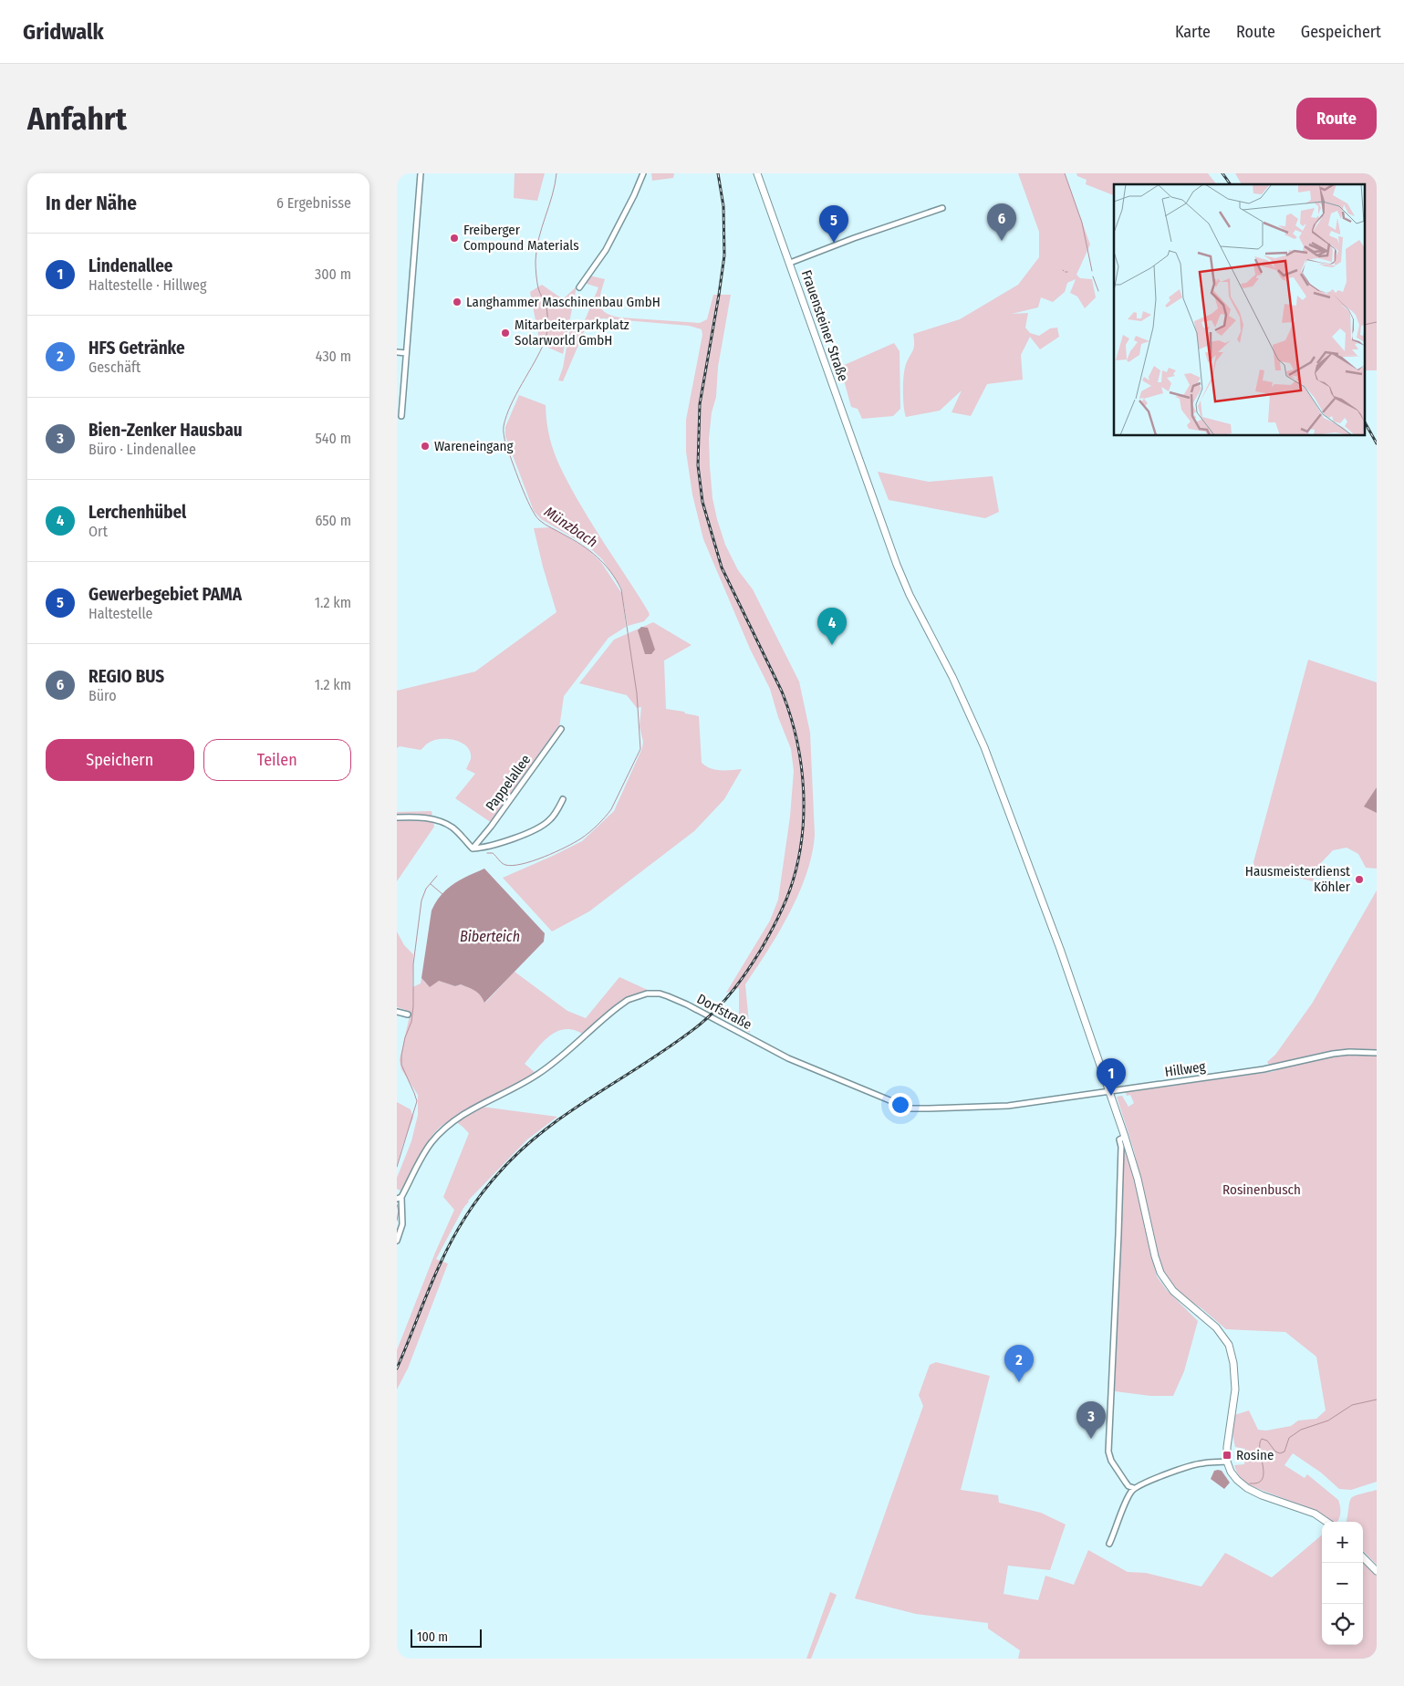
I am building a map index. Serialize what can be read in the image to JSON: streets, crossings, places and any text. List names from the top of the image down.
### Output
{
  "streets": {
    "main road": ["Frauensteiner Straße"],
    "street": ["Pappelallee", "Dorfstraße", "Hillweg"]
  },
  "crossings": [
    ["Frauensteiner Straße", "Dorfstraße"],
    ["Frauensteiner Straße", "Hillweg"],
    ["Dorfstraße", "Hillweg"]
  ],
  "water": ["Münzbach", "Biberteich"],
  "parks": ["Rosinenbusch"],
  "places": {
    "other": [
      "Freiberger Compound Materials",
      "Langhammer Maschinenbau GmbH",
      "Mitarbeiterparkplatz Solarworld GmbH",
      "Wareneingang",
      "Hausmeisterdienst Köhler"
    ],
    "transit": ["Rosine"]
  },
  "scale_bar": "100 m",
  "page": {
    "header": "Gridwalk",
    "nav": ["Karte", "Route", "Gespeichert"],
    "buttons": [
      "Route",
      ["Speichern", "Teilen"]
    ],
    "title": "Anfahrt",
    "heading": ["In der Nähe", "6 Ergebnisse"],
    "pins": [
      "6",
      "5",
      "4",
      "1",
      "2",
      "3"
    ],
    "list": [
      {
        "mark": "1",
        "name": "Lindenallee",
        "note": "Haltestelle · Hillweg",
        "value": "300 m"
      },
      {
        "mark": "2",
        "name": "HFS Getränke",
        "note": "Geschäft",
        "value": "430 m"
      },
      {
        "mark": "3",
        "name": "Bien-Zenker Hausbau",
        "note": "Büro · Lindenallee",
        "value": "540 m"
      },
      {
        "mark": "4",
        "name": "Lerchenhübel",
        "note": "Ort",
        "value": "650 m"
      },
      {
        "mark": "5",
        "name": "Gewerbegebiet PAMA",
        "note": "Haltestelle",
        "value": "1.2 km"
      },
      {
        "mark": "6",
        "name": "REGIO BUS",
        "note": "Büro",
        "value": "1.2 km"
      }
    ],
    "map_buttons": ["+", "−"],
    "scale": "100 m"
  }
}
